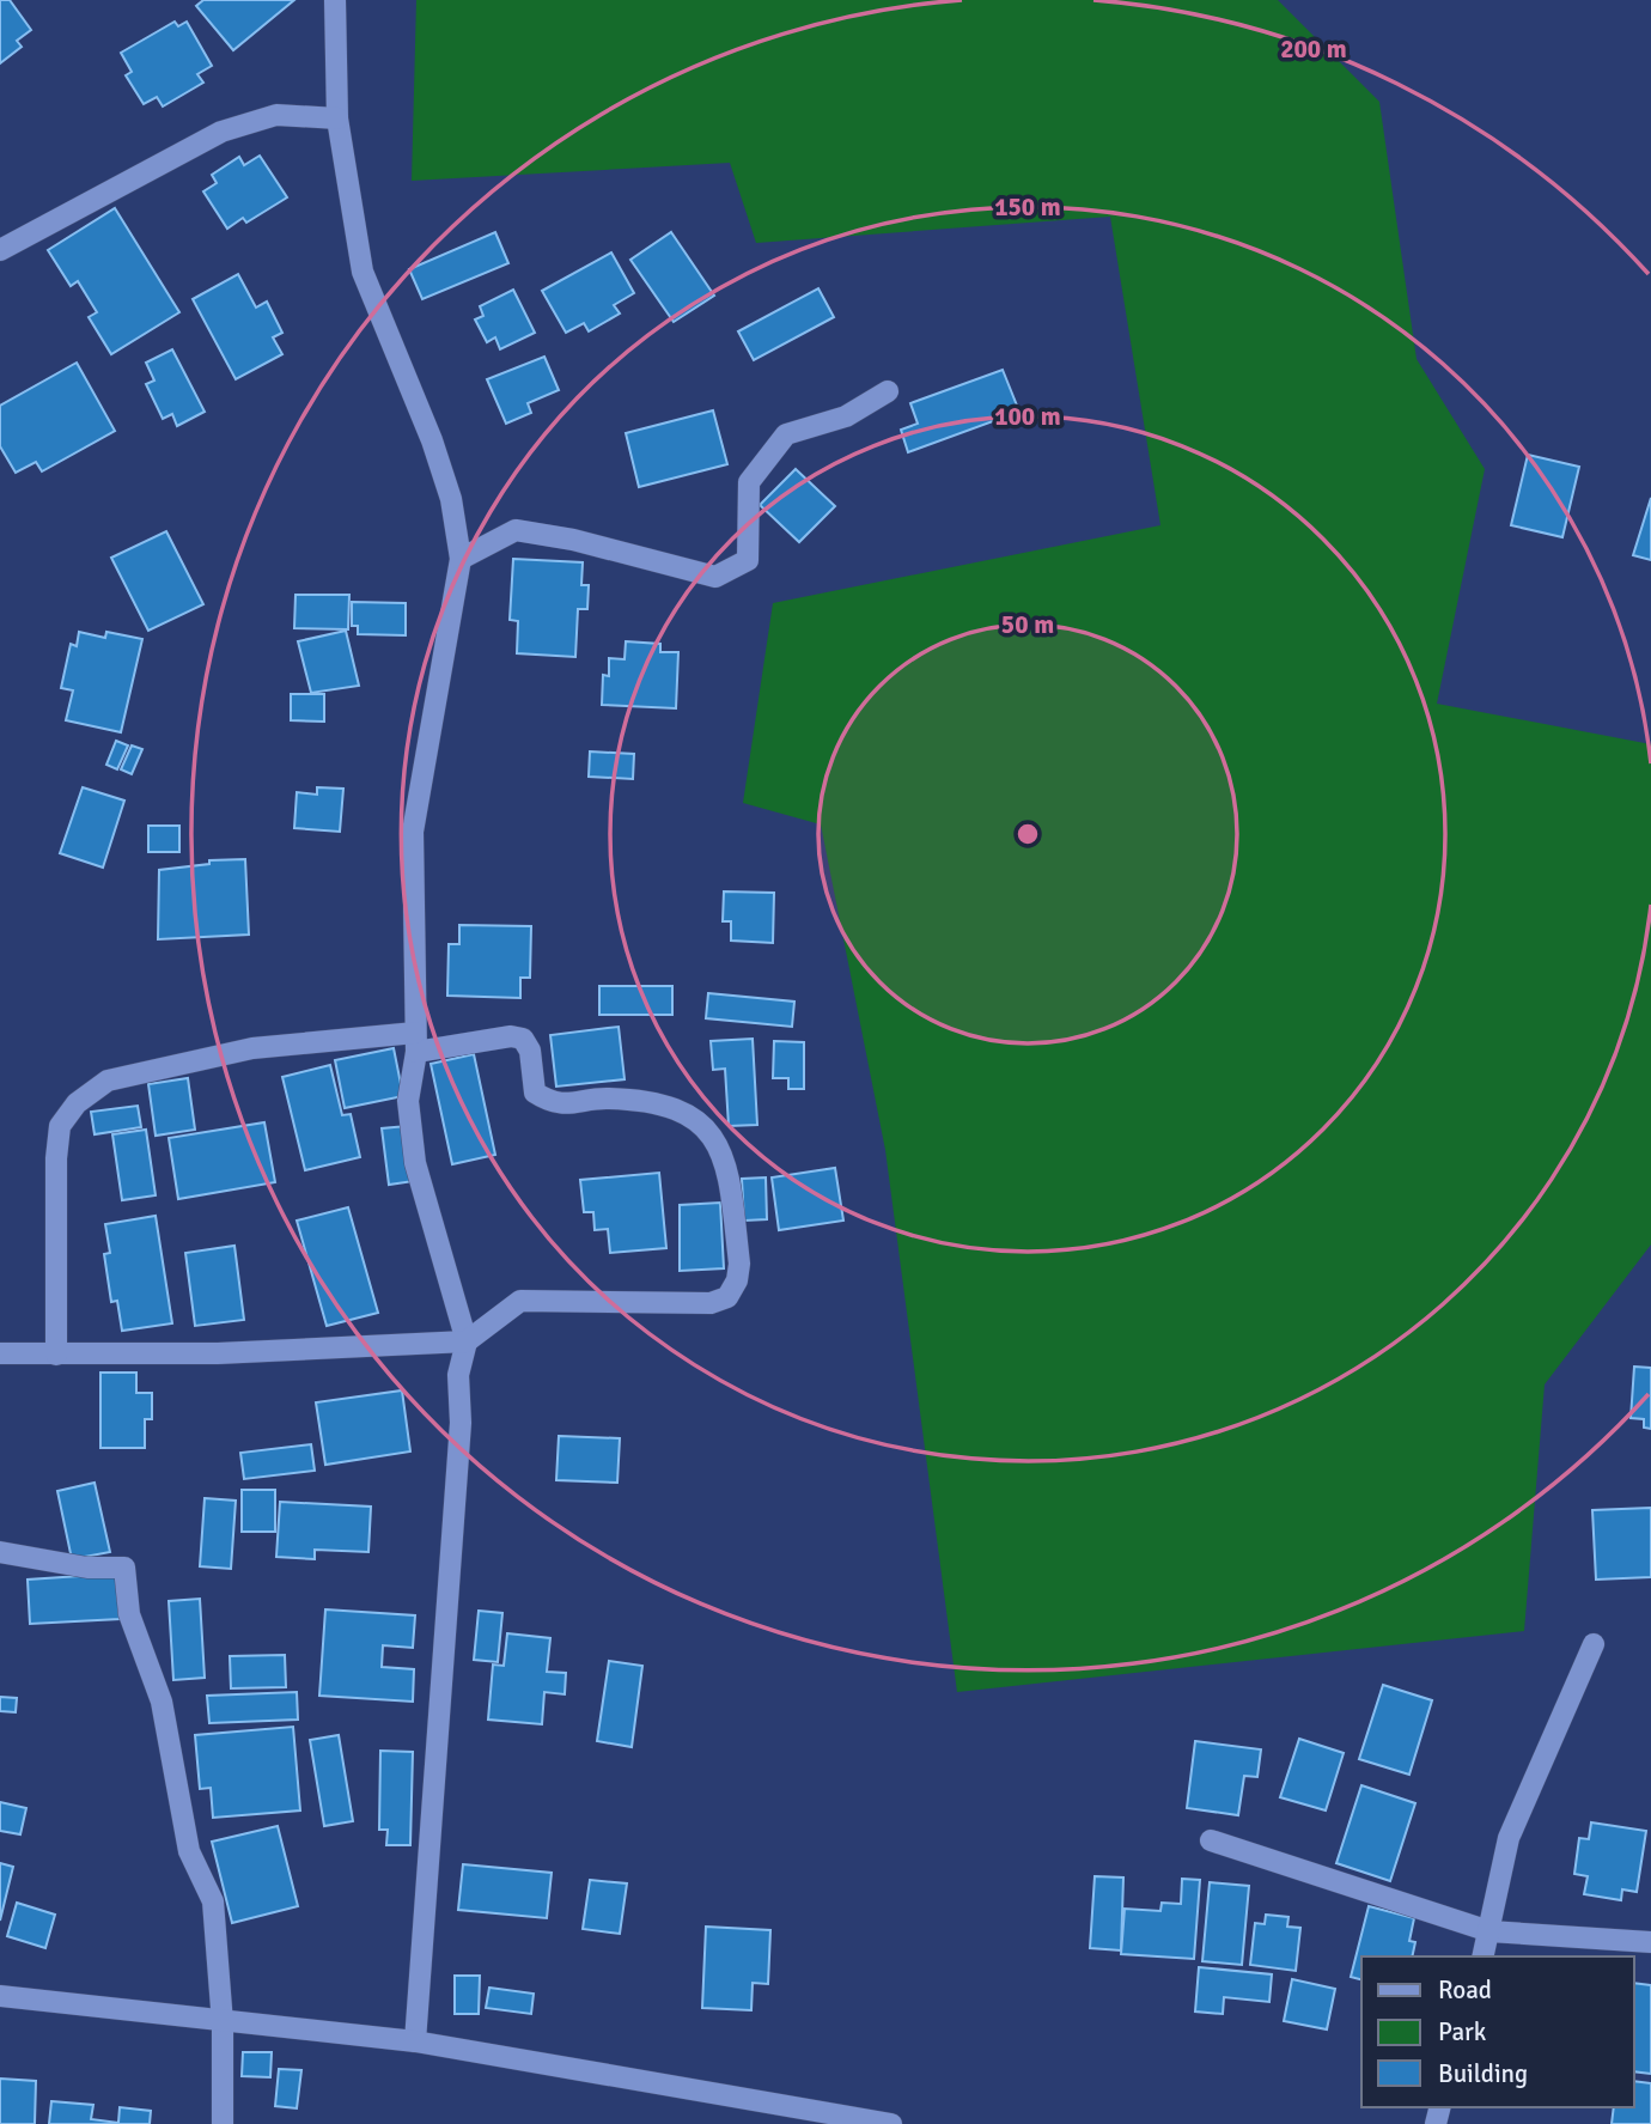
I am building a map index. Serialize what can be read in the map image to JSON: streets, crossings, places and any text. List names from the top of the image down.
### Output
{
  "legend": ["Road", "Park", "Building"],
  "rings": [
    "200 m",
    "150 m",
    "100 m",
    "50 m"
  ]
}
